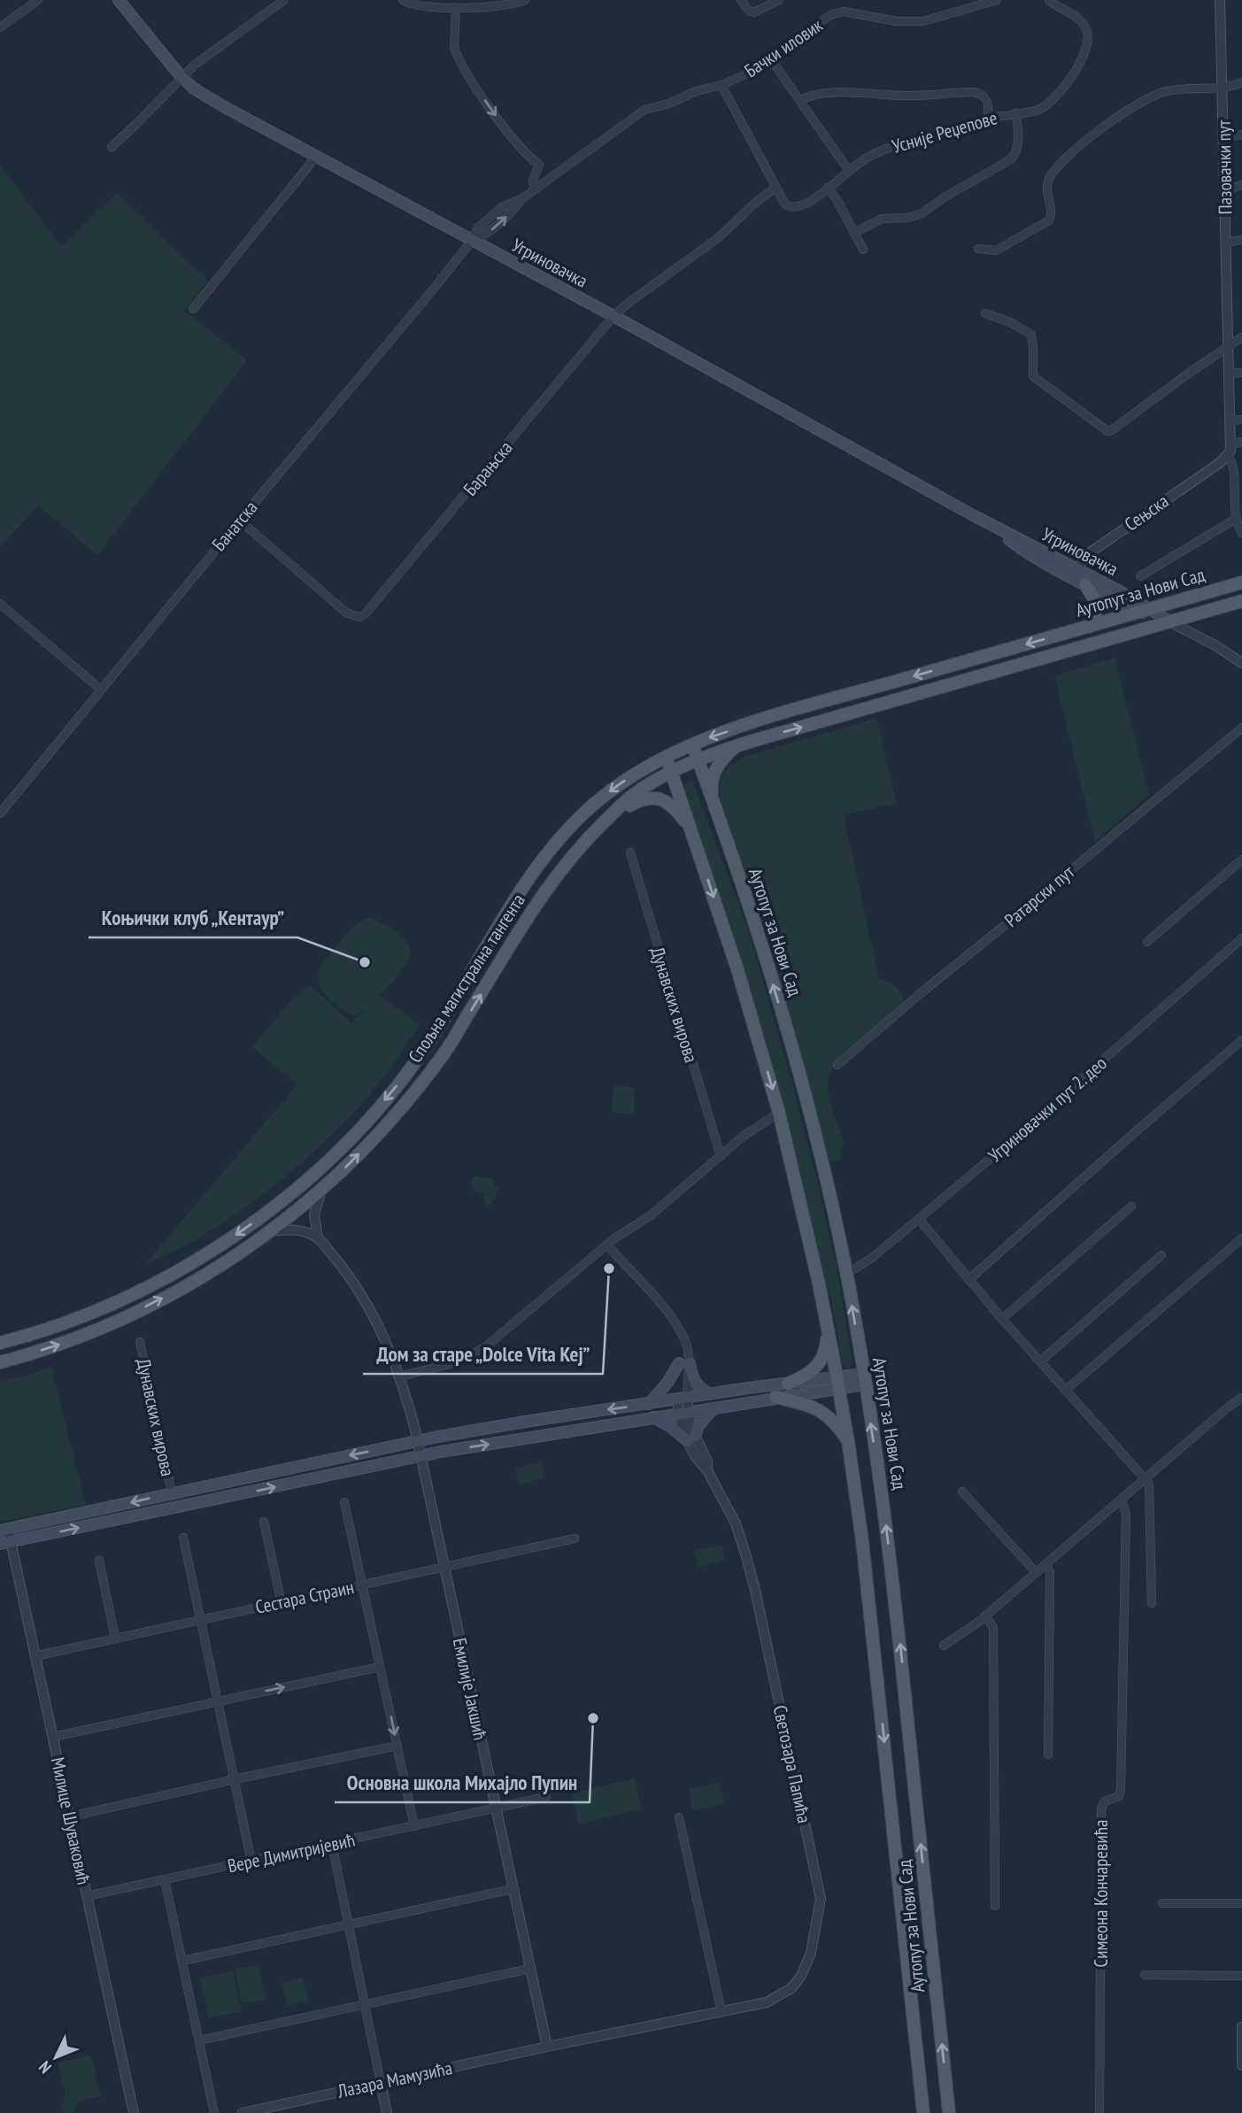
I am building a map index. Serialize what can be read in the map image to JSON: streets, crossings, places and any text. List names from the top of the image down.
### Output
{
  "streets": {
    "main road": ["Угриновачка", "Аутопут за Нови Сад", "Спољна магистрална тангента"],
    "street": [
      "Бачки иловик",
      "Усније Реџепове",
      "Пазовачки пут",
      "Барањска",
      "Сењска",
      "Банатска",
      "Ратарски пут",
      "Дунавских вирова",
      "Угриновачки пут 2. део",
      "Сестара Страин",
      "Емилије Јакшић",
      "Светозара Папића",
      "Милице Шуваковић",
      "Вере Димитријевић",
      "Симеона Кончаревића",
      "Лазара Мамузића"
    ]
  },
  "crossings": [
    ["Бачки иловик", "Банатска"],
    ["Усније Реџепове", "Барањска"],
    ["Пазовачки пут", "Сењска"],
    ["Угриновачка", "Барањска"],
    ["Угриновачка", "Сењска"],
    ["Угриновачка", "Банатска"],
    ["Угриновачка", "Аутопут за Нови Сад"],
    ["Барањска", "Банатска"],
    ["Аутопут за Нови Сад", "Спољна магистрална тангента"],
    ["Аутопут за Нови Сад", "Угриновачки пут 2. део"],
    ["Сестара Страин", "Емилије Јакшић"],
    ["Сестара Страин", "Милице Шуваковић"],
    ["Емилије Јакшић", "Светозара Папића"],
    ["Емилије Јакшић", "Вере Димитријевић"],
    ["Емилије Јакшић", "Лазара Мамузића"],
    ["Светозара Папића", "Лазара Мамузића"],
    ["Милице Шуваковић", "Вере Димитријевић"]
  ],
  "places": ["Коњички клуб „Кентаур”", "Дом за старе „Dolce Vita Kej”", "Основна школа Михајло Пупин"],
  "north": "bottom left"
}
